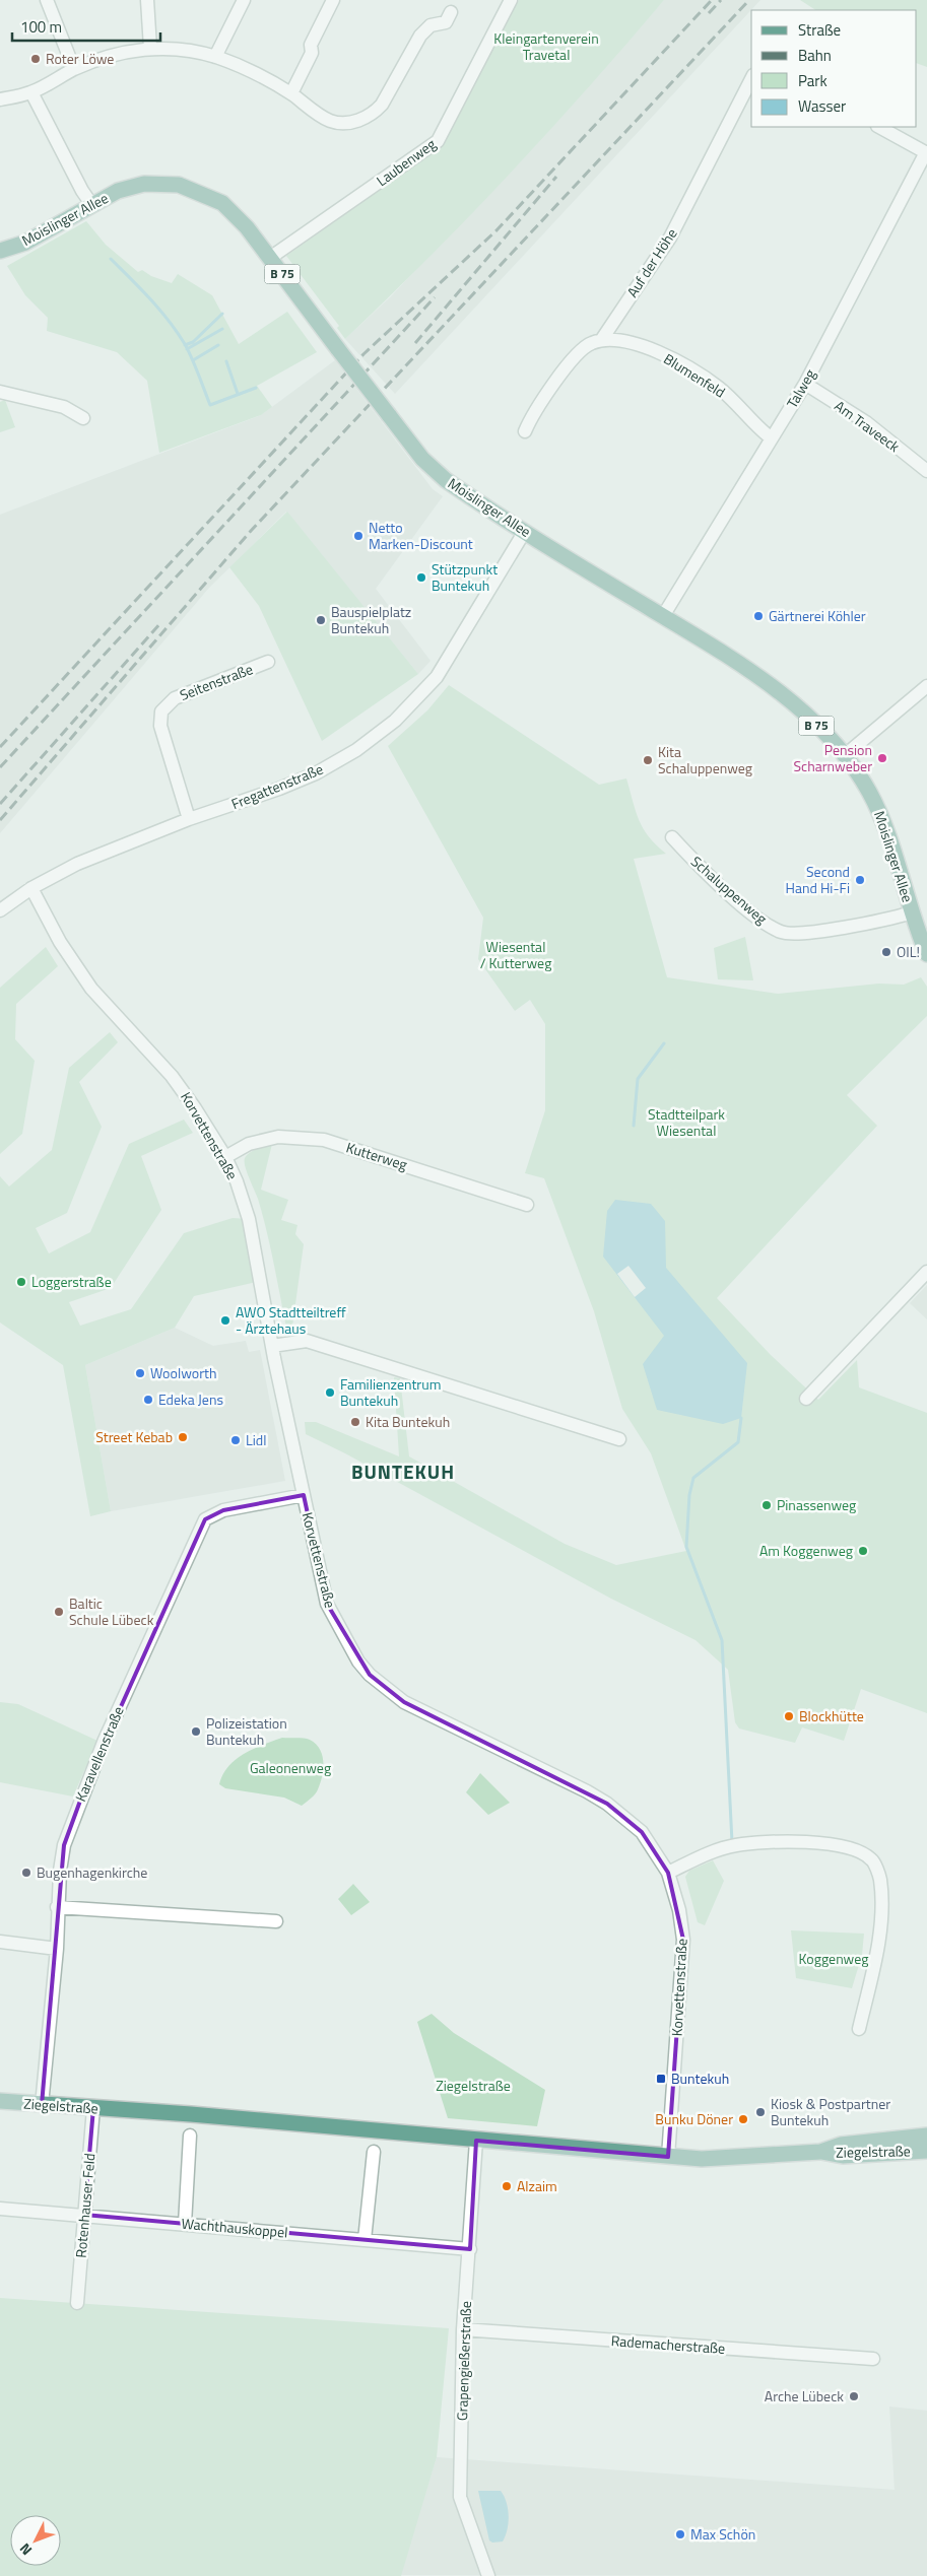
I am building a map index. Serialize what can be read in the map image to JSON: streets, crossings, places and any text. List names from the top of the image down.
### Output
{
  "streets": {
    "main road": ["Moislinger Allee", "B 75", "Ziegelstraße"],
    "street": [
      "Laubenweg",
      "Auf der Höhe",
      "Blumenfeld",
      "Talweg",
      "Am Traveeck",
      "Seitenstraße",
      "Fregattenstraße",
      "Schaluppenweg",
      "Korvettenstraße",
      "Kutterweg",
      "Karavellenstraße",
      "Rotenhauser Feld",
      "Wachthauskoppel",
      "Rademacherstraße",
      "Grapengießerstraße"
    ]
  },
  "crossings": [
    ["Laubenweg", "Moislinger Allee"],
    ["Moislinger Allee", "Talweg"],
    ["Moislinger Allee", "Fregattenstraße"],
    ["Moislinger Allee", "Schaluppenweg"],
    ["Auf der Höhe", "Blumenfeld"],
    ["Blumenfeld", "Talweg"],
    ["Talweg", "Am Traveeck"],
    ["Seitenstraße", "Fregattenstraße"],
    ["Fregattenstraße", "Korvettenstraße"],
    ["Korvettenstraße", "Kutterweg"],
    ["Korvettenstraße", "Karavellenstraße"],
    ["Korvettenstraße", "Ziegelstraße"],
    ["Karavellenstraße", "Ziegelstraße"],
    ["Ziegelstraße", "Rotenhauser Feld"],
    ["Ziegelstraße", "Grapengießerstraße"],
    ["Rotenhauser Feld", "Wachthauskoppel"],
    ["Wachthauskoppel", "Grapengießerstraße"],
    ["Rademacherstraße", "Grapengießerstraße"]
  ],
  "districts": ["BUNTEKUH"],
  "parks": [
    "Kleingartenverein Travetal",
    "Wiesental / Kutterweg",
    "Stadtteilpark Wiesental",
    "Galeonenweg",
    "Koggenweg",
    "Ziegelstraße"
  ],
  "places": {
    "other": [
      "Roter Löwe",
      "Netto Marken-Discount",
      "Stützpunkt Buntekuh",
      "Gärtnerei Köhler",
      "Bauspielplatz Buntekuh",
      "Pension Scharnweber",
      "Kita Schaluppenweg",
      "Second Hand Hi-Fi",
      "OIL!",
      "Loggerstraße",
      "AWO Stadtteiltreff - Ärztehaus",
      "Woolworth",
      "Familienzentrum Buntekuh",
      "Edeka Jens",
      "Kita Buntekuh",
      "Street Kebab",
      "Lidl",
      "Pinassenweg",
      "Am Koggenweg",
      "Baltic Schule Lübeck",
      "Blockhütte",
      "Polizeistation Buntekuh",
      "Bugenhagenkirche",
      "Kiosk & Postpartner Buntekuh",
      "Bunku Döner",
      "Alzaim",
      "Arche Lübeck",
      "Max Schön"
    ],
    "transit": ["Buntekuh"]
  },
  "legend": [
    "Straße",
    "Bahn",
    "Park",
    "Wasser"
  ],
  "scale_bar": "100 m",
  "north": "bottom left"
}
